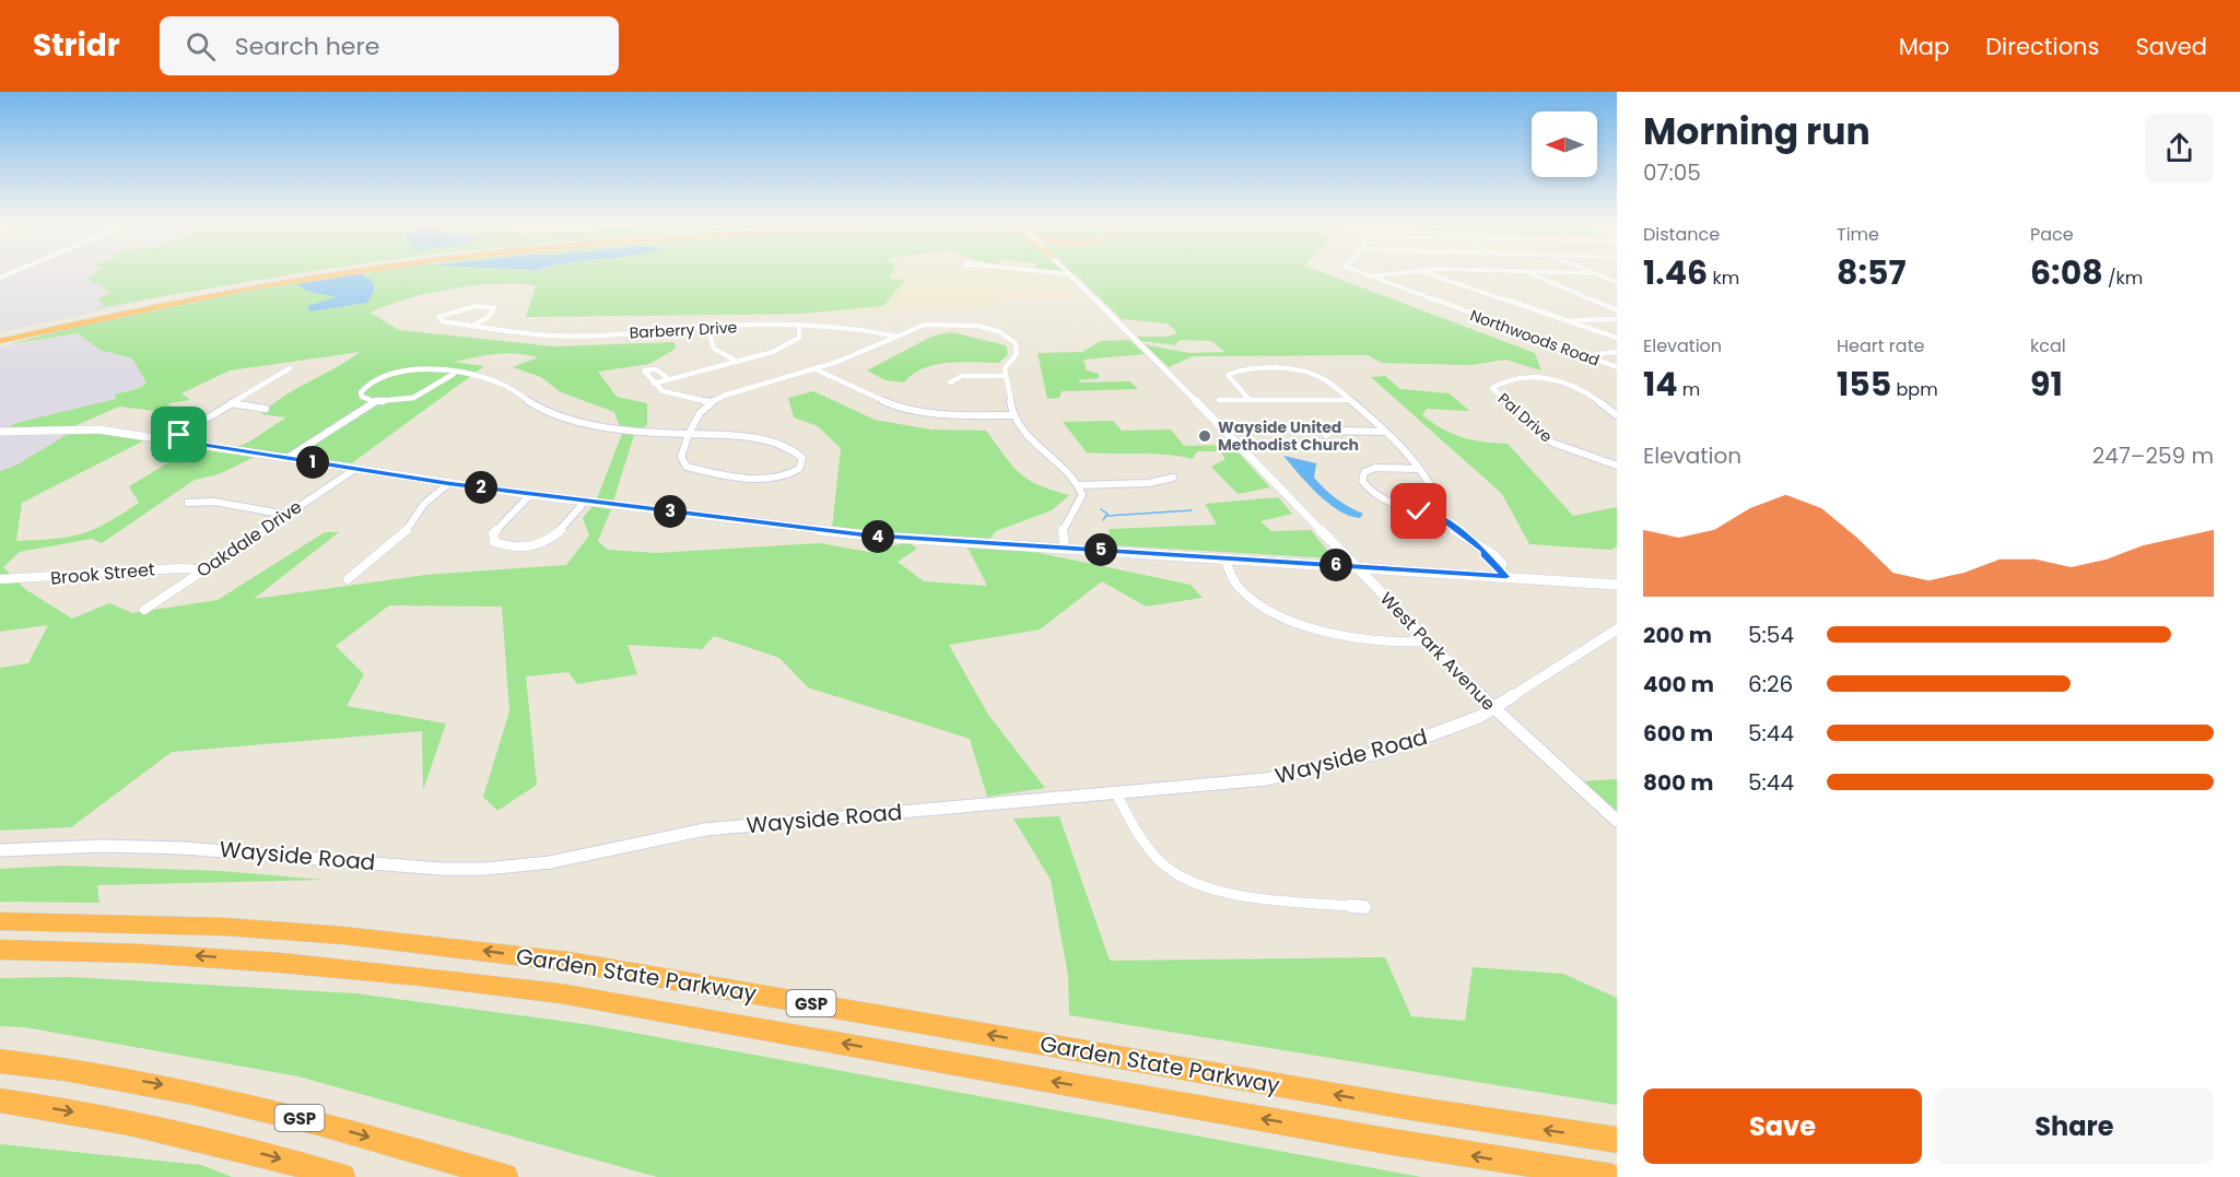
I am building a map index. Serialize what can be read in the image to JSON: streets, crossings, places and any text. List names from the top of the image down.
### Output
{
  "streets": {
    "highway": ["Garden State Parkway", "GSP"],
    "street": [
      "Barberry Drive",
      "Northwoods Road",
      "Pal Drive",
      "Oakdale Drive",
      "Brook Street",
      "West Park Avenue",
      "Wayside Road"
    ]
  },
  "crossings": [
    ["Oakdale Drive", "Brook Street"],
    ["West Park Avenue", "Wayside Road"]
  ],
  "one_way": ["Garden State Parkway"],
  "places": ["Wayside United Methodist Church"],
  "north": "left",
  "page": {
    "header": "Stridr",
    "search": "Search here",
    "nav": ["Map", "Directions", "Saved"],
    "heading": ["Morning run", "07:05"],
    "stats": [
      ["Distance", "1.46 km"],
      ["Time", "8:57"],
      ["Pace", "6:08 /km"],
      ["Elevation", "14 m"],
      ["Heart rate", "155 bpm"],
      ["kcal", "91"]
    ],
    "chart": ["Elevation", "247–259 m"],
    "pins": [
      "1",
      "2",
      "3",
      "4",
      "5",
      "6"
    ],
    "list": [
      {
        "name": "200 m",
        "note": "5:54"
      },
      {
        "name": "400 m",
        "note": "6:26"
      },
      {
        "name": "600 m",
        "note": "5:44"
      },
      {
        "name": "800 m",
        "note": "5:44"
      }
    ],
    "buttons": ["Save", "Share"]
  }
}
